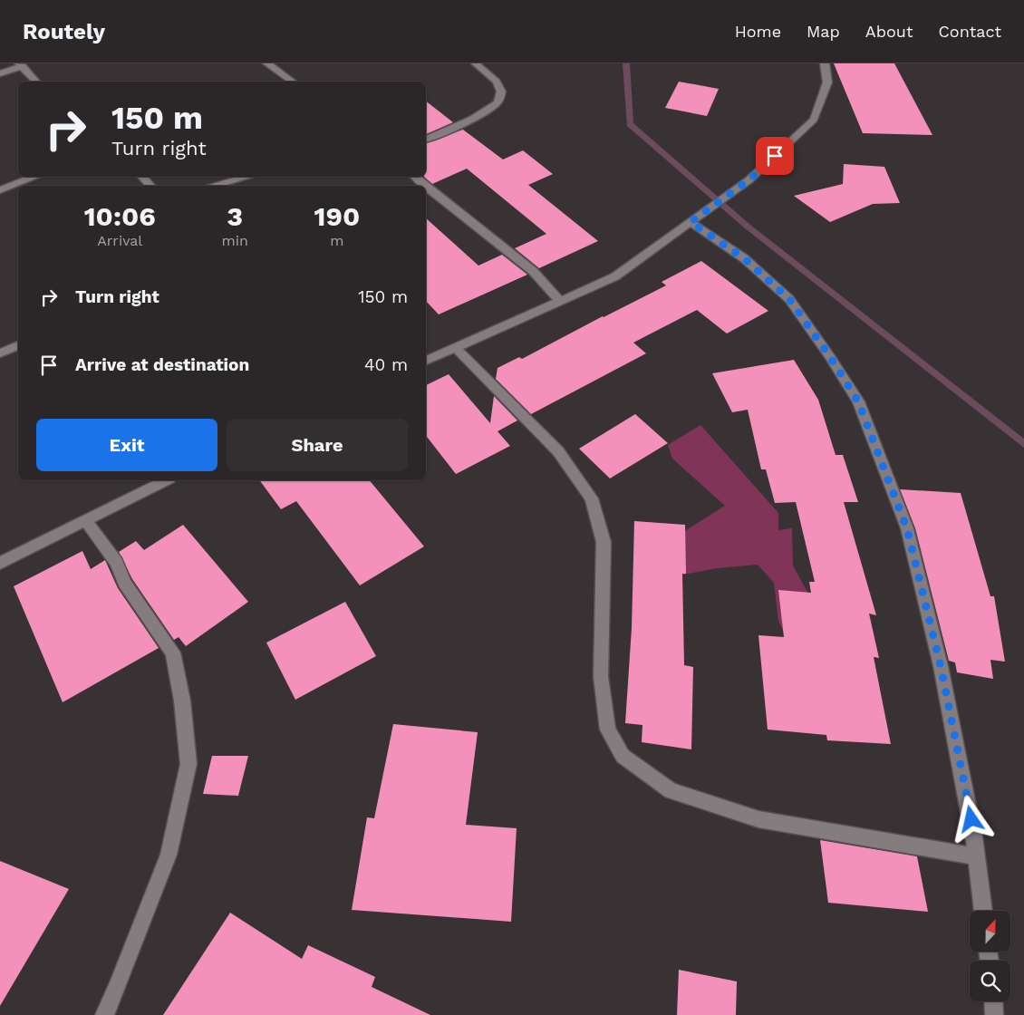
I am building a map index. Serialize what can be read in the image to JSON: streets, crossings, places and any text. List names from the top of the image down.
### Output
{
  "north": "top",
  "page": {
    "header": "Routely",
    "nav": [
      "Home",
      "Map",
      "About",
      "Contact"
    ],
    "turn": ["150 m", "Turn right"],
    "eta": [
      "10:06",
      "Arrival",
      "3",
      "min",
      "190",
      "m"
    ],
    "list": [
      {
        "name": "Turn right",
        "value": "150 m"
      },
      {
        "name": "Arrive at destination",
        "value": "40 m"
      }
    ],
    "buttons": ["Exit", "Share"]
  }
}
